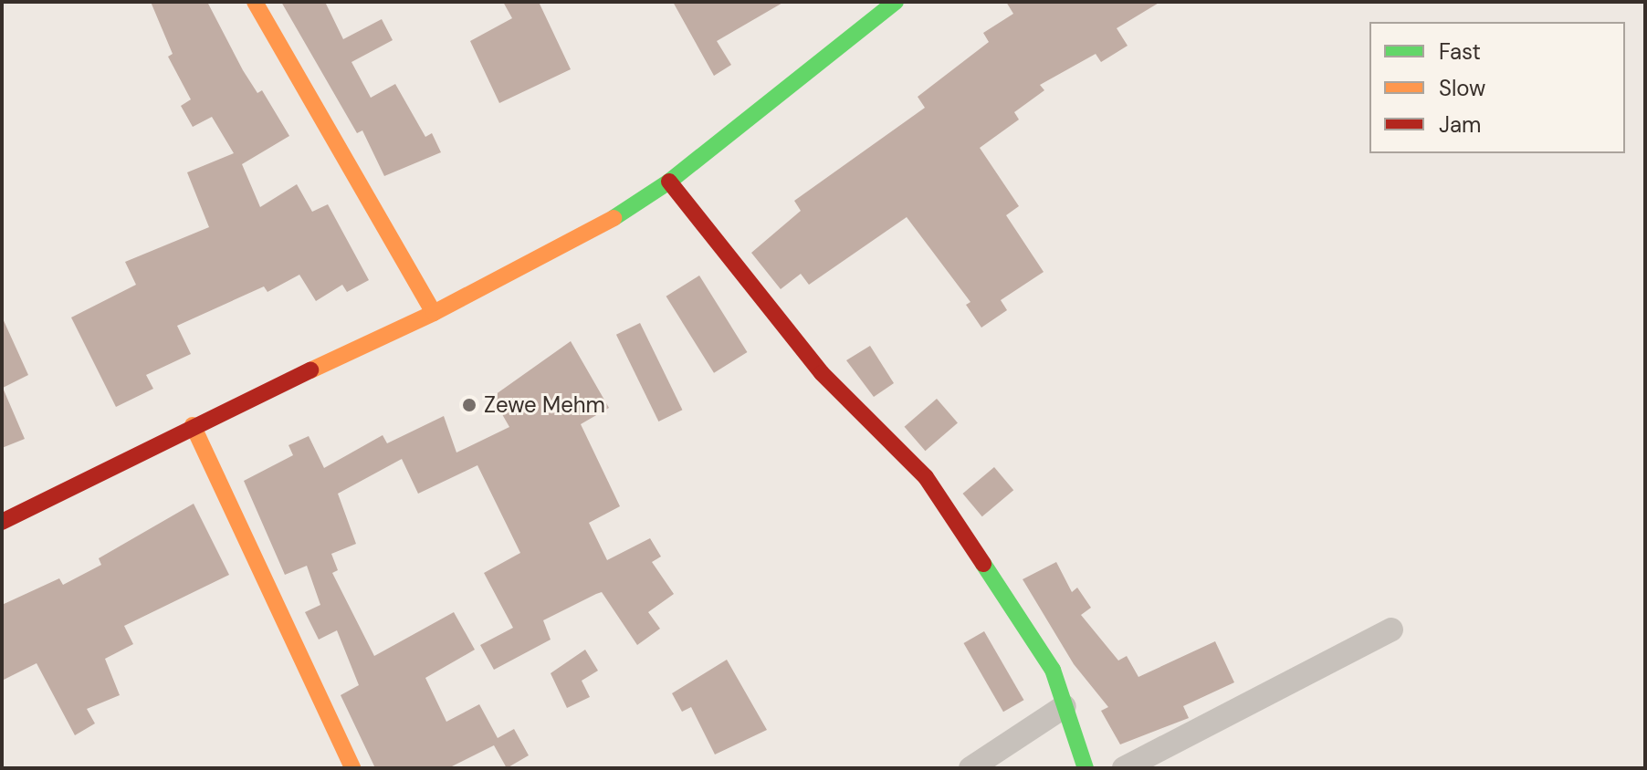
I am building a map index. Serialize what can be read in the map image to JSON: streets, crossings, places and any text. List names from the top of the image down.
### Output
{
  "places": ["Zewe Mehm"],
  "legend": ["Fast", "Slow", "Jam"]
}
